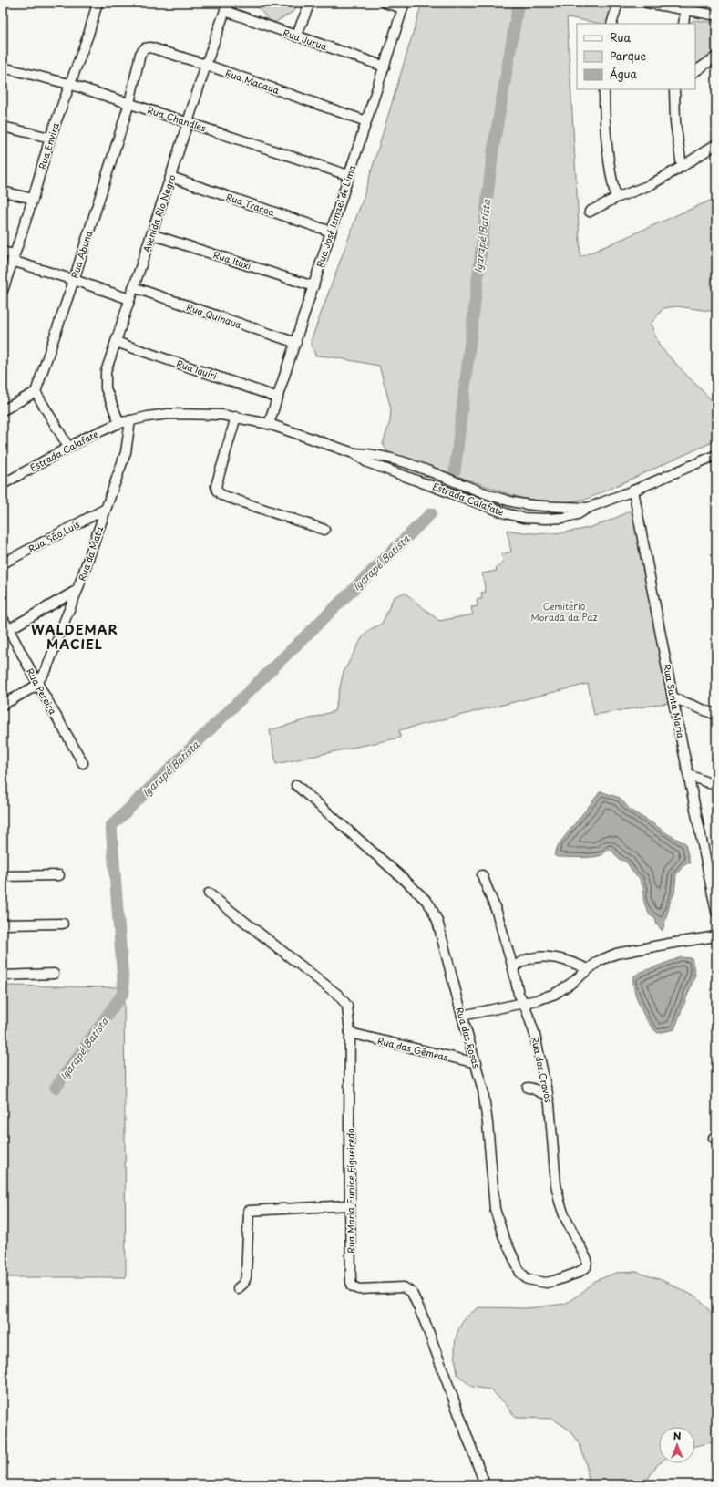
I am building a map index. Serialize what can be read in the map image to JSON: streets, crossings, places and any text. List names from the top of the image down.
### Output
{
  "streets": {
    "street": [
      "Rua Jurua",
      "Rua Macaua",
      "Rua Chandles",
      "Rua Envira",
      "Rua Tracoa",
      "Avenida Rio Negro",
      "Rua José Ismael de Lima",
      "Rua Abuna",
      "Rua Ituxi",
      "Rua Quinaua",
      "Rua Iquiri",
      "Estrada Calafate",
      "Rua São Luís",
      "Rua da Mata",
      "Rua Pereira",
      "Rua Santa Maria",
      "Rua das Rosas",
      "Rua das Gêmeas",
      "Rua dos Cravos",
      "Rua Maria Eunice Figueiredo"
    ]
  },
  "crossings": [
    ["Rua Jurua", "Avenida Rio Negro"],
    ["Rua Jurua", "Rua José Ismael de Lima"],
    ["Rua Macaua", "Avenida Rio Negro"],
    ["Rua Macaua", "Rua José Ismael de Lima"],
    ["Rua Macaua", "Rua Abuna"],
    ["Rua Chandles", "Rua Envira"],
    ["Rua Chandles", "Avenida Rio Negro"],
    ["Rua Chandles", "Rua José Ismael de Lima"],
    ["Rua Chandles", "Rua Abuna"],
    ["Rua Tracoa", "Avenida Rio Negro"],
    ["Rua Tracoa", "Rua José Ismael de Lima"],
    ["Avenida Rio Negro", "Rua Ituxi"],
    ["Avenida Rio Negro", "Rua Quinaua"],
    ["Avenida Rio Negro", "Rua Iquiri"],
    ["Avenida Rio Negro", "Estrada Calafate"],
    ["Rua José Ismael de Lima", "Rua Ituxi"],
    ["Rua José Ismael de Lima", "Rua Quinaua"],
    ["Rua José Ismael de Lima", "Rua Iquiri"],
    ["Rua José Ismael de Lima", "Estrada Calafate"],
    ["Estrada Calafate", "Rua da Mata"],
    ["Estrada Calafate", "Rua Santa Maria"],
    ["Rua São Luís", "Rua da Mata"],
    ["Rua da Mata", "Rua Pereira"],
    ["Rua das Rosas", "Rua das Gêmeas"],
    ["Rua das Rosas", "Rua dos Cravos"],
    ["Rua das Gêmeas", "Rua Maria Eunice Figueiredo"]
  ],
  "districts": ["WALDEMAR MACIEL"],
  "water": ["Igarapé Batista"],
  "parks": ["Cemitério Morada da Paz"],
  "legend": ["Rua", "Parque", "Água"],
  "north": "top"
}
